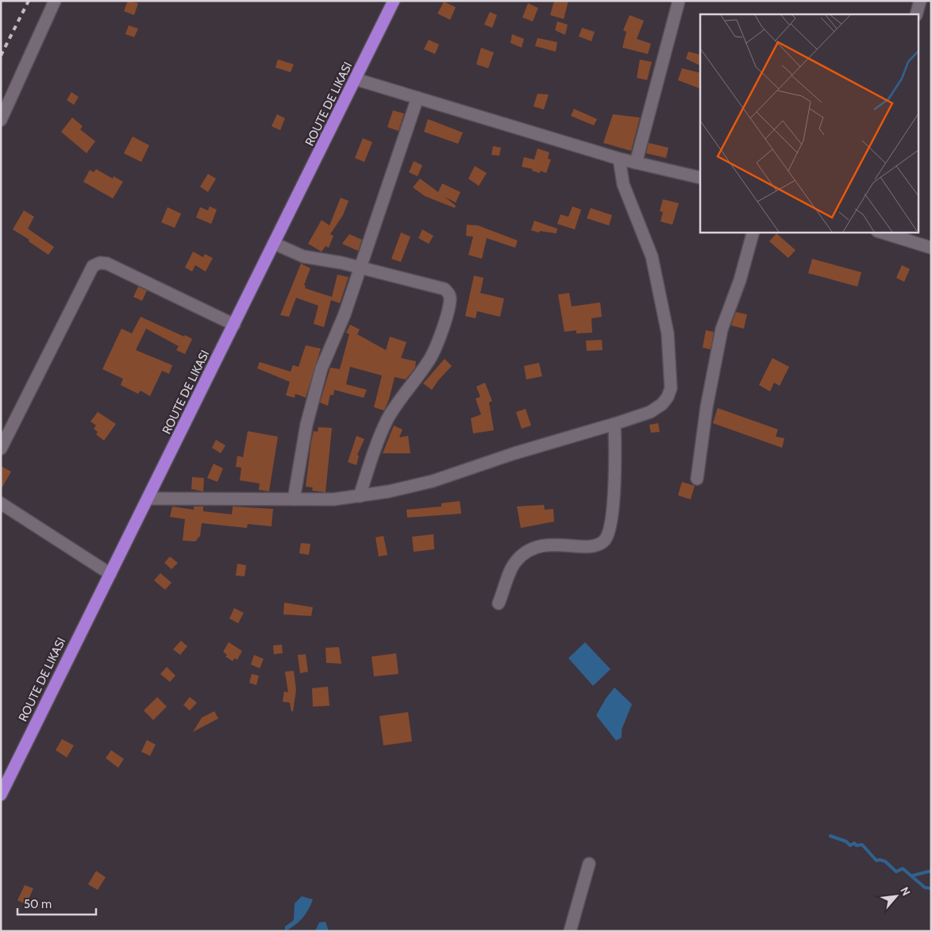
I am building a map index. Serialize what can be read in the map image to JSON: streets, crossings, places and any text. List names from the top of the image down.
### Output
{
  "streets": {
    "highway": ["ROUTE DE LIKASI"]
  },
  "scale_bar": "50 m",
  "north": "top right"
}
